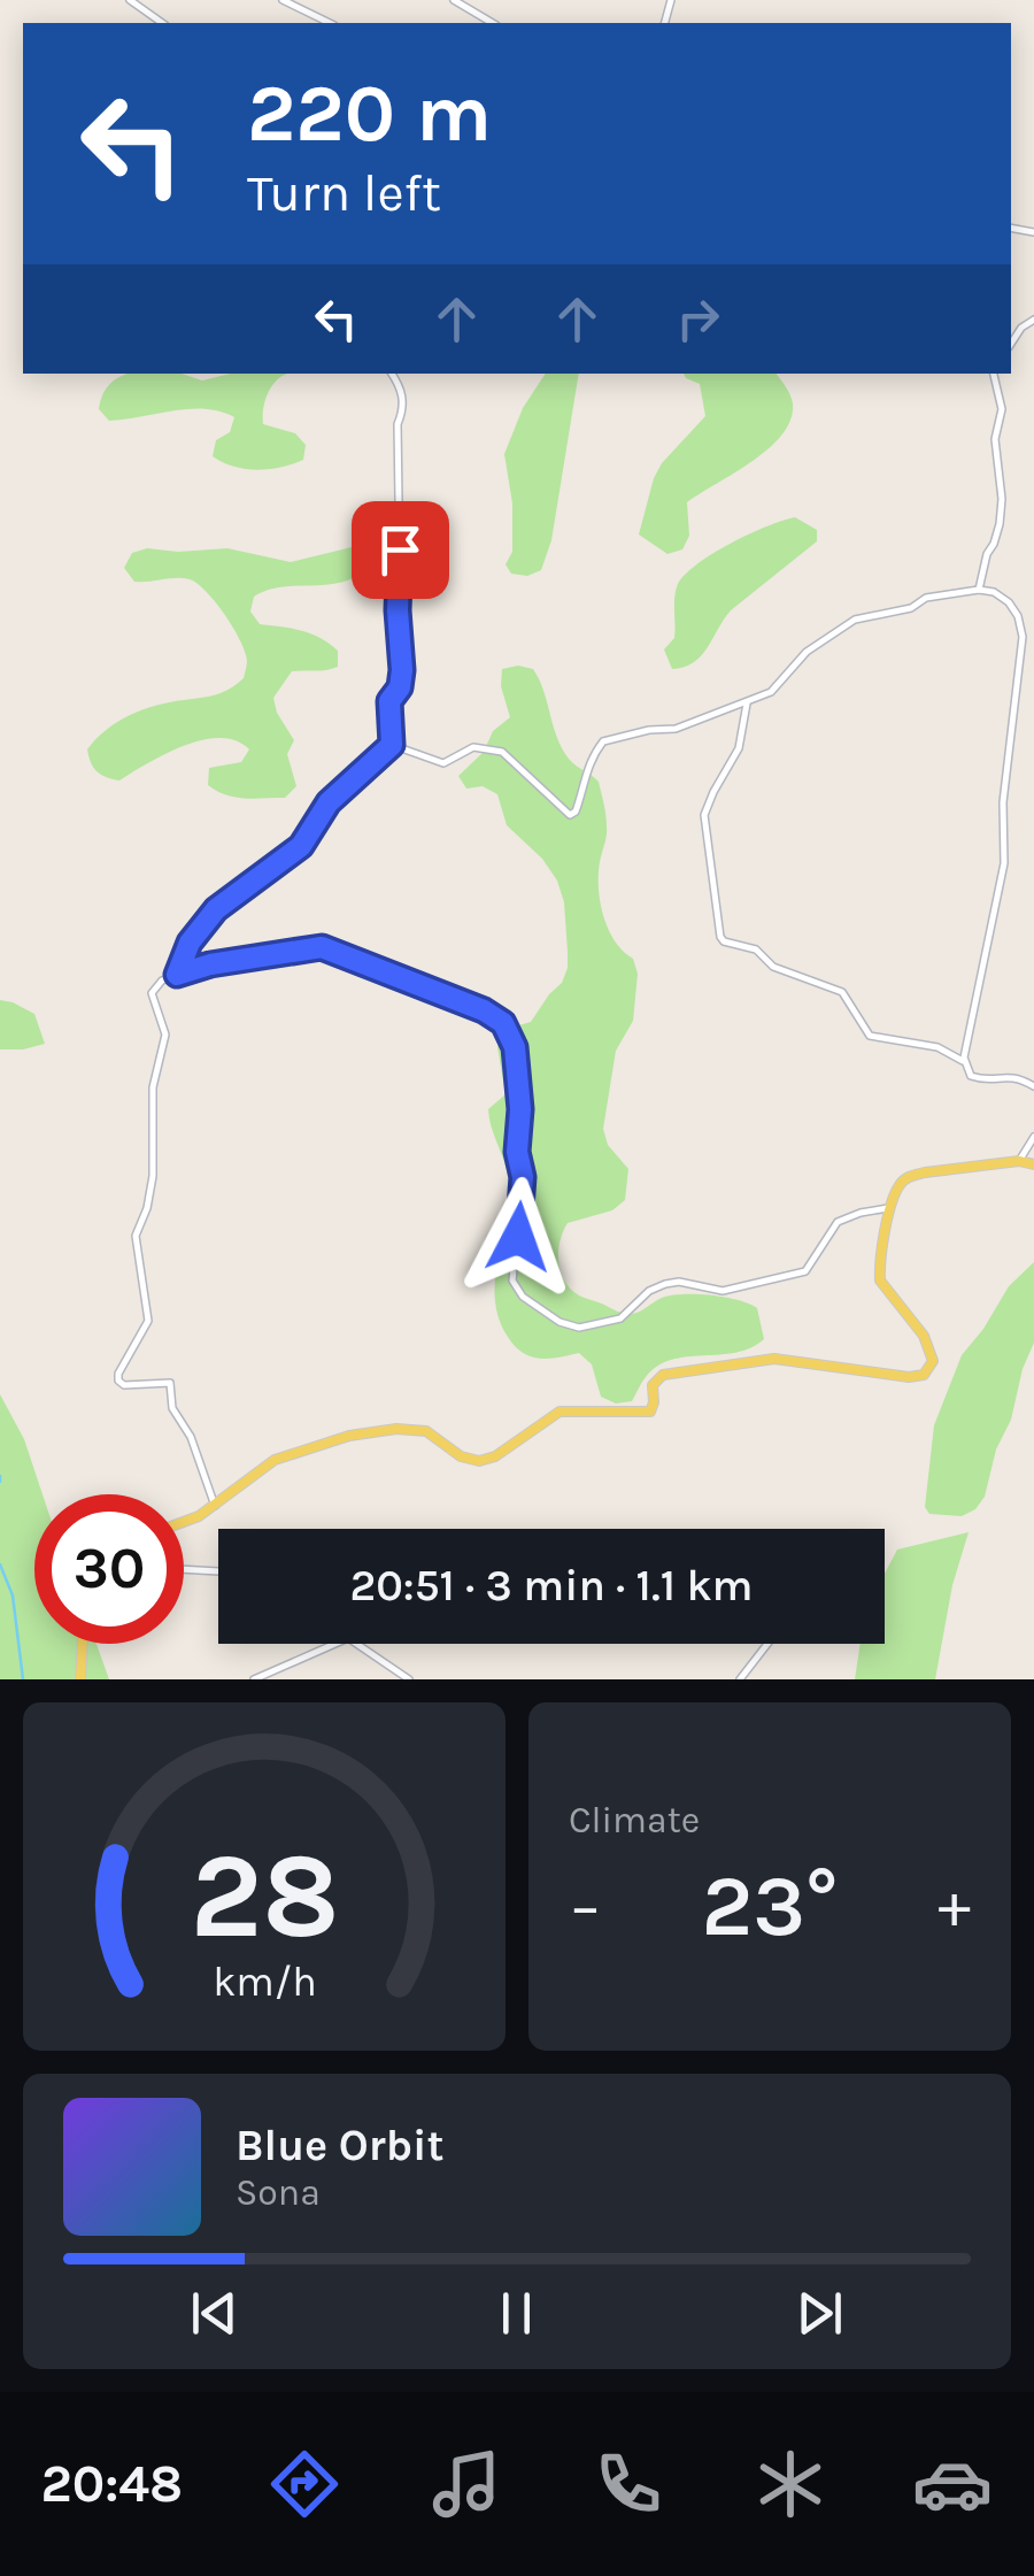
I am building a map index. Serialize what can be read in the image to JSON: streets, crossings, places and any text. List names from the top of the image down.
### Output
{
  "page": {
    "turn": ["220 m", "Turn left"],
    "limit": "30",
    "trip": "20:51 · 3 min · 1.1 km",
    "tile": "Climate",
    "heat": ["−", "23°", "+"],
    "song": ["Blue Orbit", "Sona"],
    "tabs": "20:48",
    "gauge": ["28", "km/h"]
  }
}
